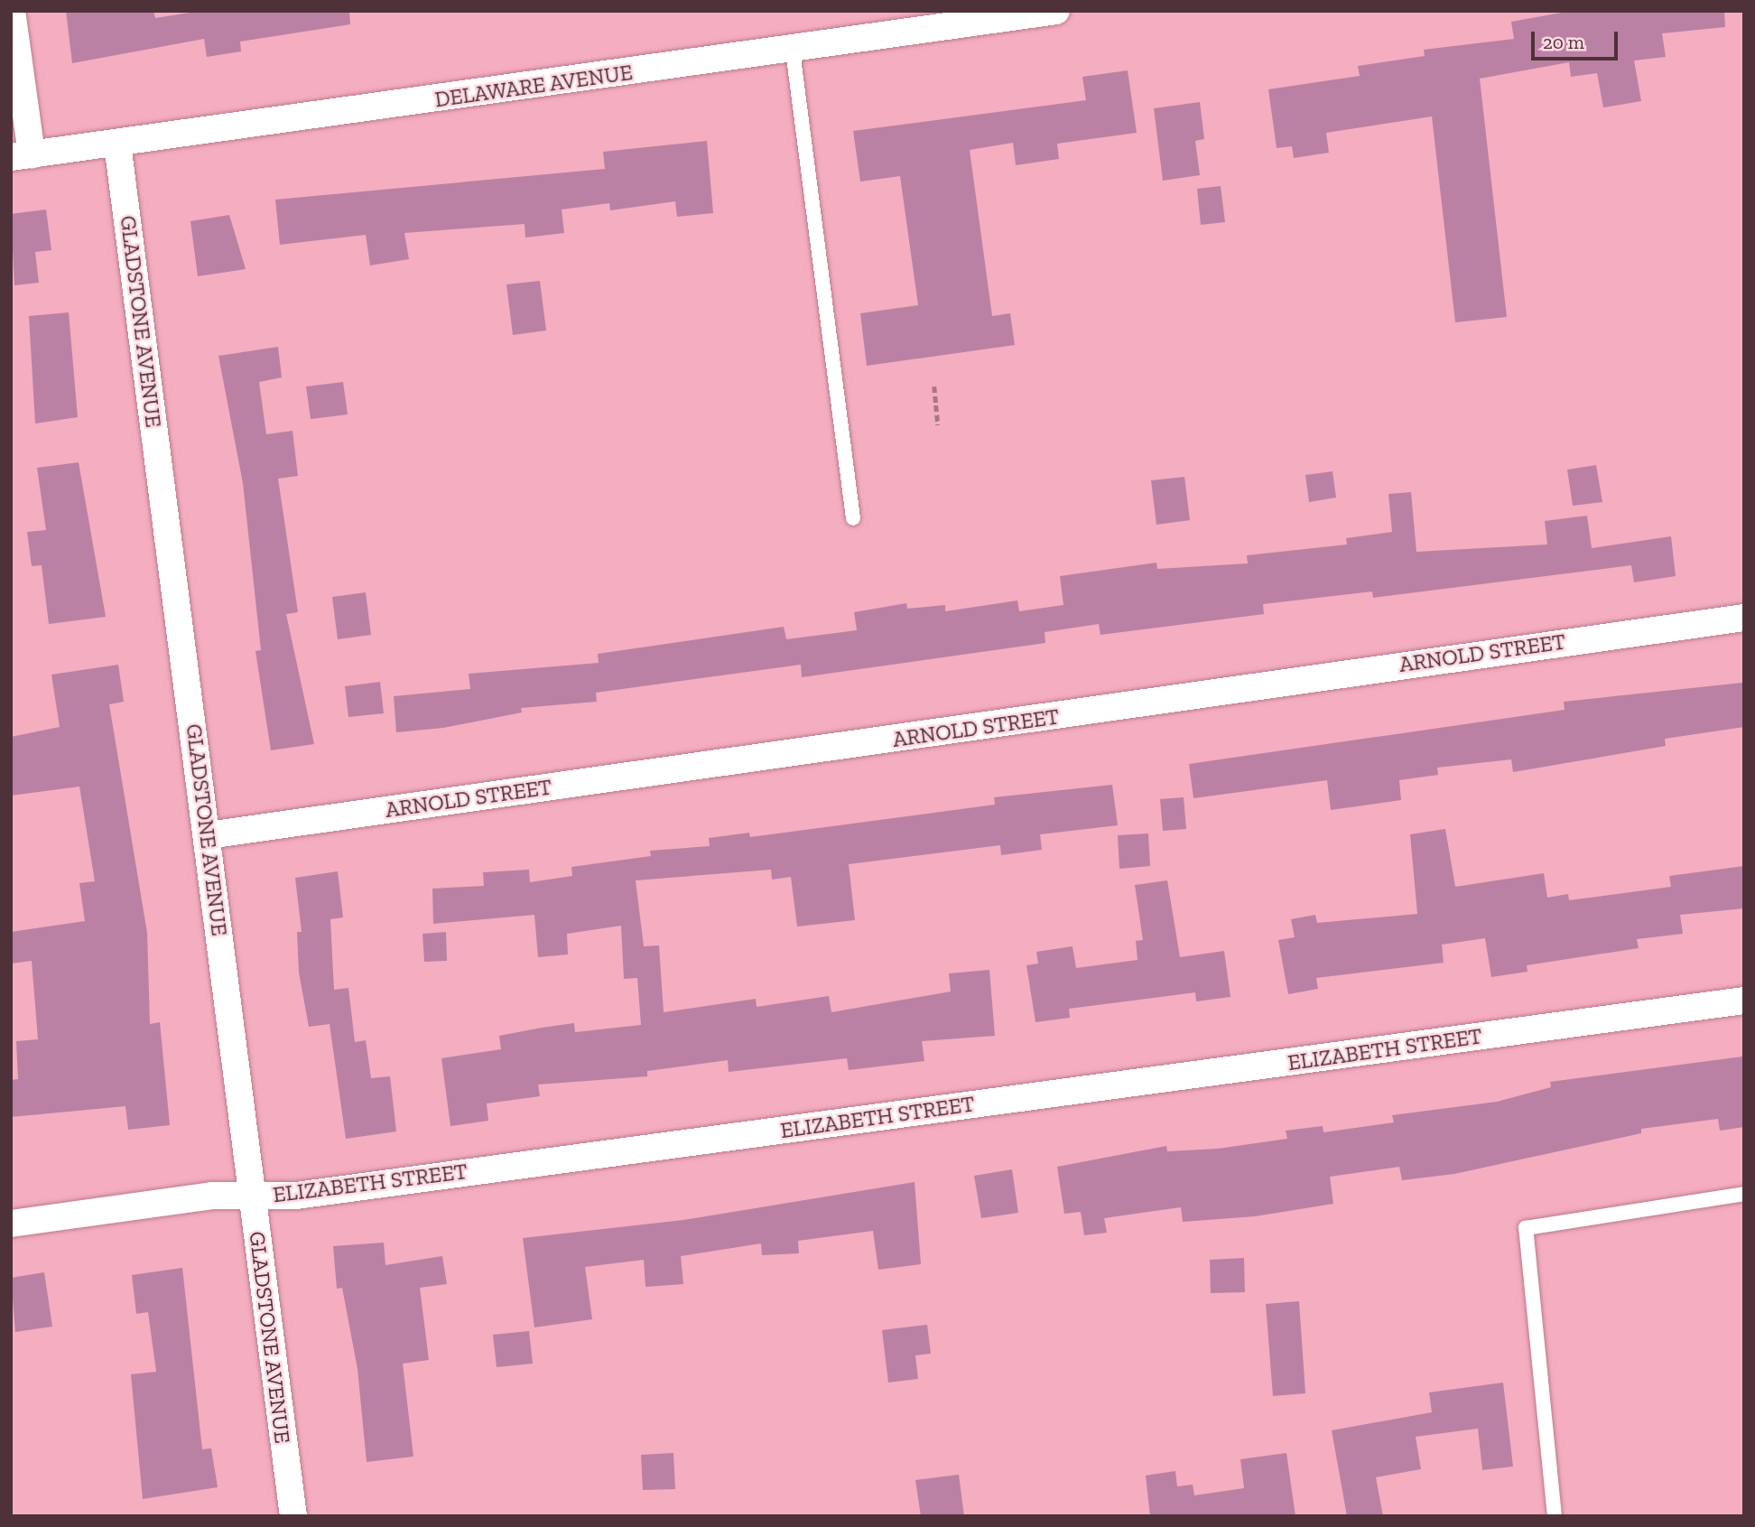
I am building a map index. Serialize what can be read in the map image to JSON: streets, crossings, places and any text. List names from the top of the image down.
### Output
{
  "streets": {
    "street": [
      "DELAWARE AVENUE",
      "GLADSTONE AVENUE",
      "ARNOLD STREET",
      "ELIZABETH STREET"
    ]
  },
  "crossings": [
    ["DELAWARE AVENUE", "GLADSTONE AVENUE"],
    ["GLADSTONE AVENUE", "ARNOLD STREET"],
    ["GLADSTONE AVENUE", "ELIZABETH STREET"]
  ],
  "scale_bar": "20 m"
}
